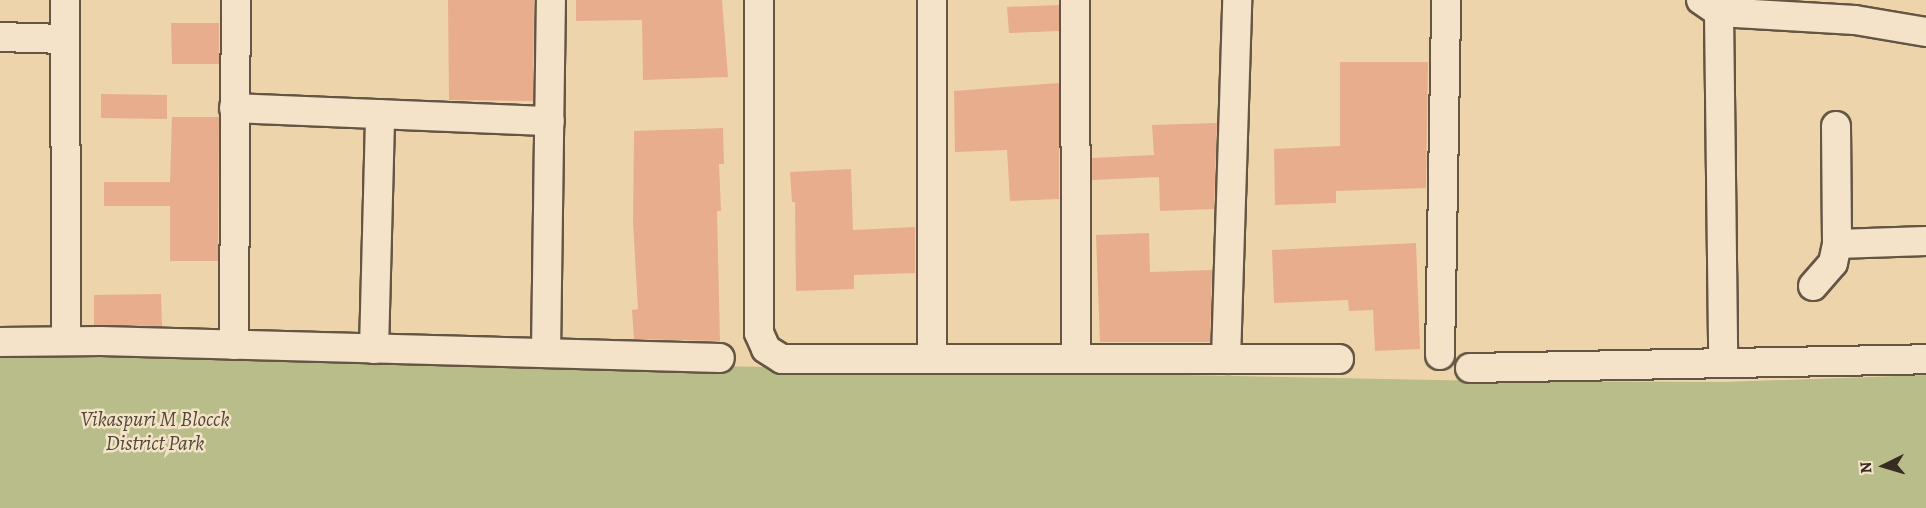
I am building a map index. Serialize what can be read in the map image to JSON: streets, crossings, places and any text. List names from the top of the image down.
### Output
{
  "parks": ["Vikaspuri M Blocck District Park"],
  "north": "left"
}
